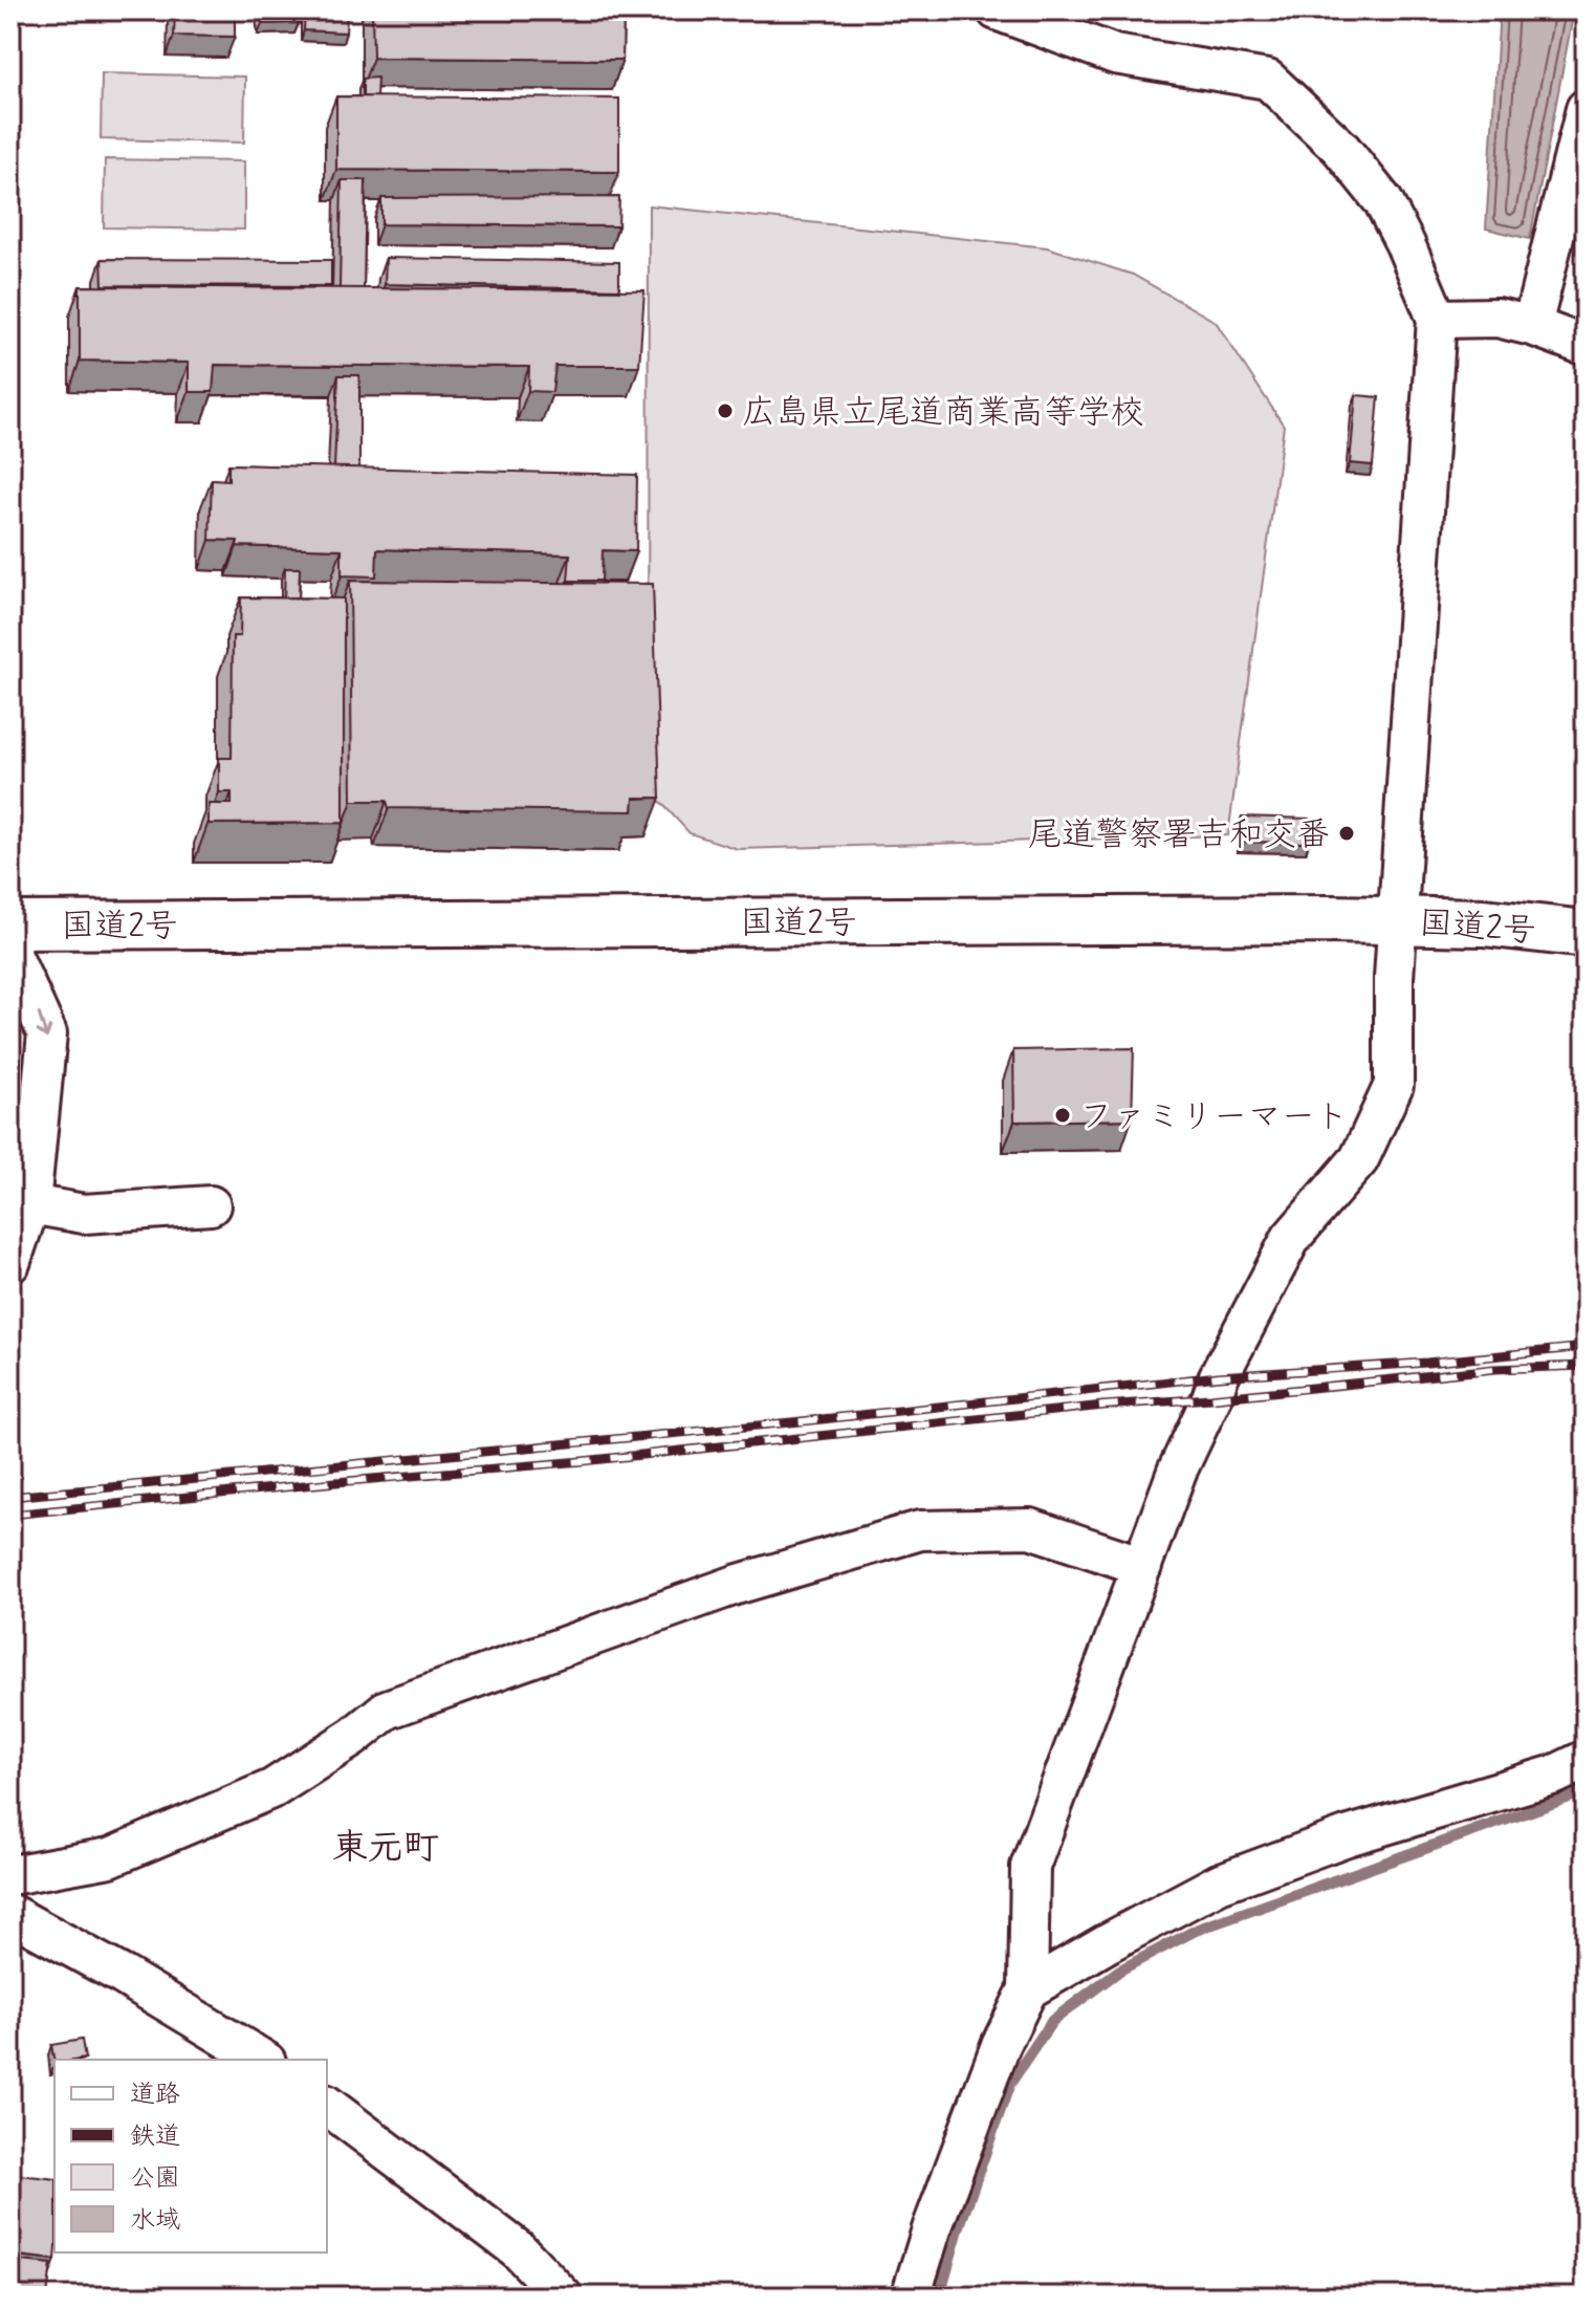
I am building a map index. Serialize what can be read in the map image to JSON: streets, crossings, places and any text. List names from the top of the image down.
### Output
{
  "streets": {
    "highway": ["国道2号"]
  },
  "districts": ["東元町"],
  "places": ["広島県立尾道商業高等学校", "尾道警察署吉和交番", "ファミリーマート"],
  "legend": [
    "道路",
    "鉄道",
    "公園",
    "水域"
  ]
}
